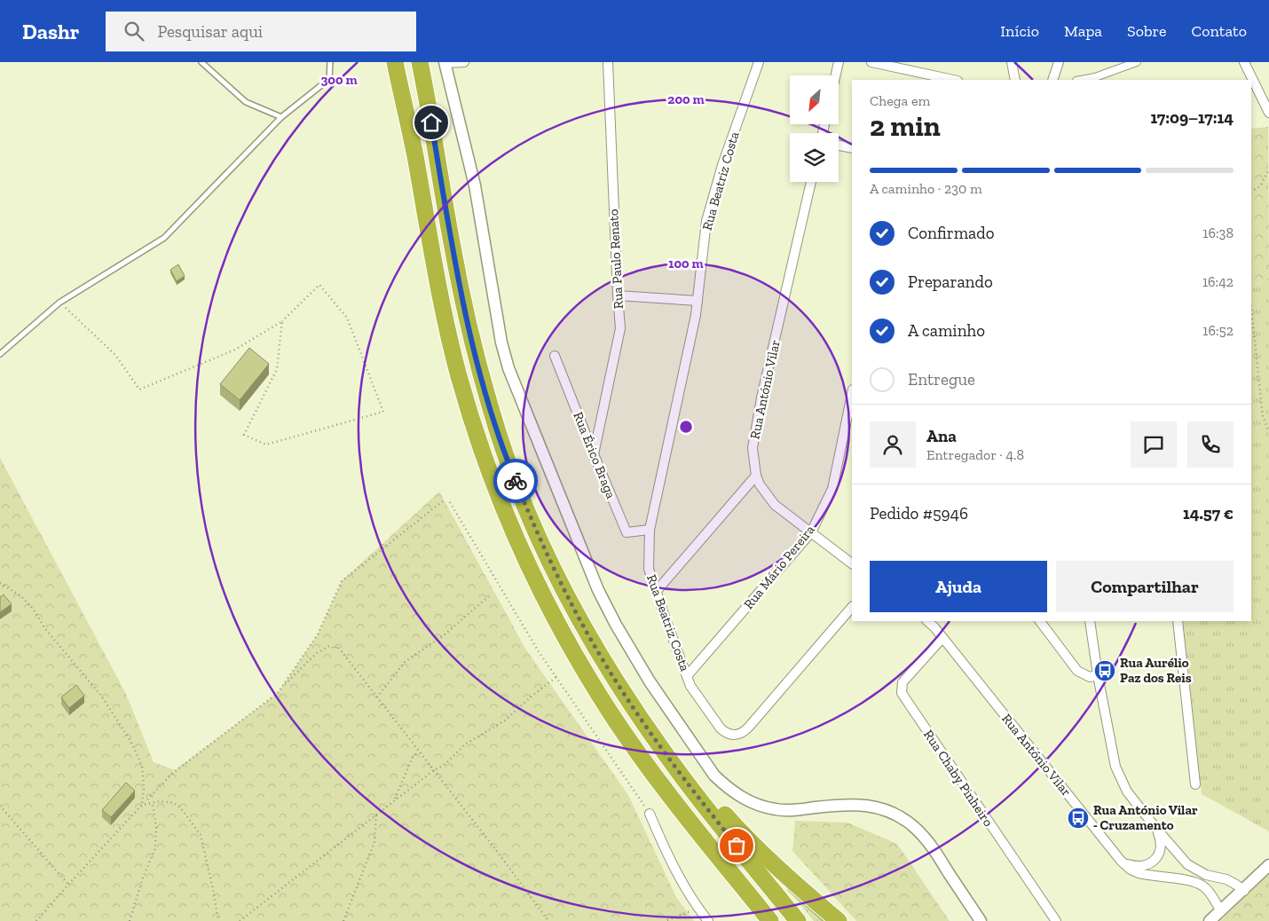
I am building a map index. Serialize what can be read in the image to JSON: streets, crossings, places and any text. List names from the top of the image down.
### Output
{
  "streets": {
    "street": [
      "Rua Beatriz Costa",
      "Rua Paulo Renato",
      "Rua António Vilar",
      "Rua Érico Braga",
      "Rua Mário Pereira",
      "Rua Chaby Pinheiro"
    ]
  },
  "crossings": [
    ["Rua Beatriz Costa", "Rua Érico Braga"],
    ["Rua Beatriz Costa", "Rua Mário Pereira"],
    ["Rua Paulo Renato", "Rua Érico Braga"],
    ["Rua António Vilar", "Rua Mário Pereira"],
    ["Rua António Vilar", "Rua Chaby Pinheiro"]
  ],
  "places": {
    "bus stop": ["Rua Aurélio Paz dos Reis", "Rua António Vilar - Cruzamento"]
  },
  "north": "bottom left",
  "page": {
    "header": "Dashr",
    "search": "Pesquisar aqui",
    "nav": [
      "Início",
      "Mapa",
      "Sobre",
      "Contato"
    ],
    "heading": ["2 min", "Chega em", "17:09–17:14"],
    "panel": [
      "Ana",
      "Entregador · 4.8",
      "Pedido #5946",
      "14.57 €"
    ],
    "bar": "A caminho · 230 m",
    "list": [
      ["Confirmado", "16:38"],
      ["Preparando", "16:42"],
      ["A caminho", "16:52"],
      "Entregue"
    ],
    "buttons": ["Ajuda", "Compartilhar"]
  },
  "rings": ["300 m", "200 m", "100 m"]
}
